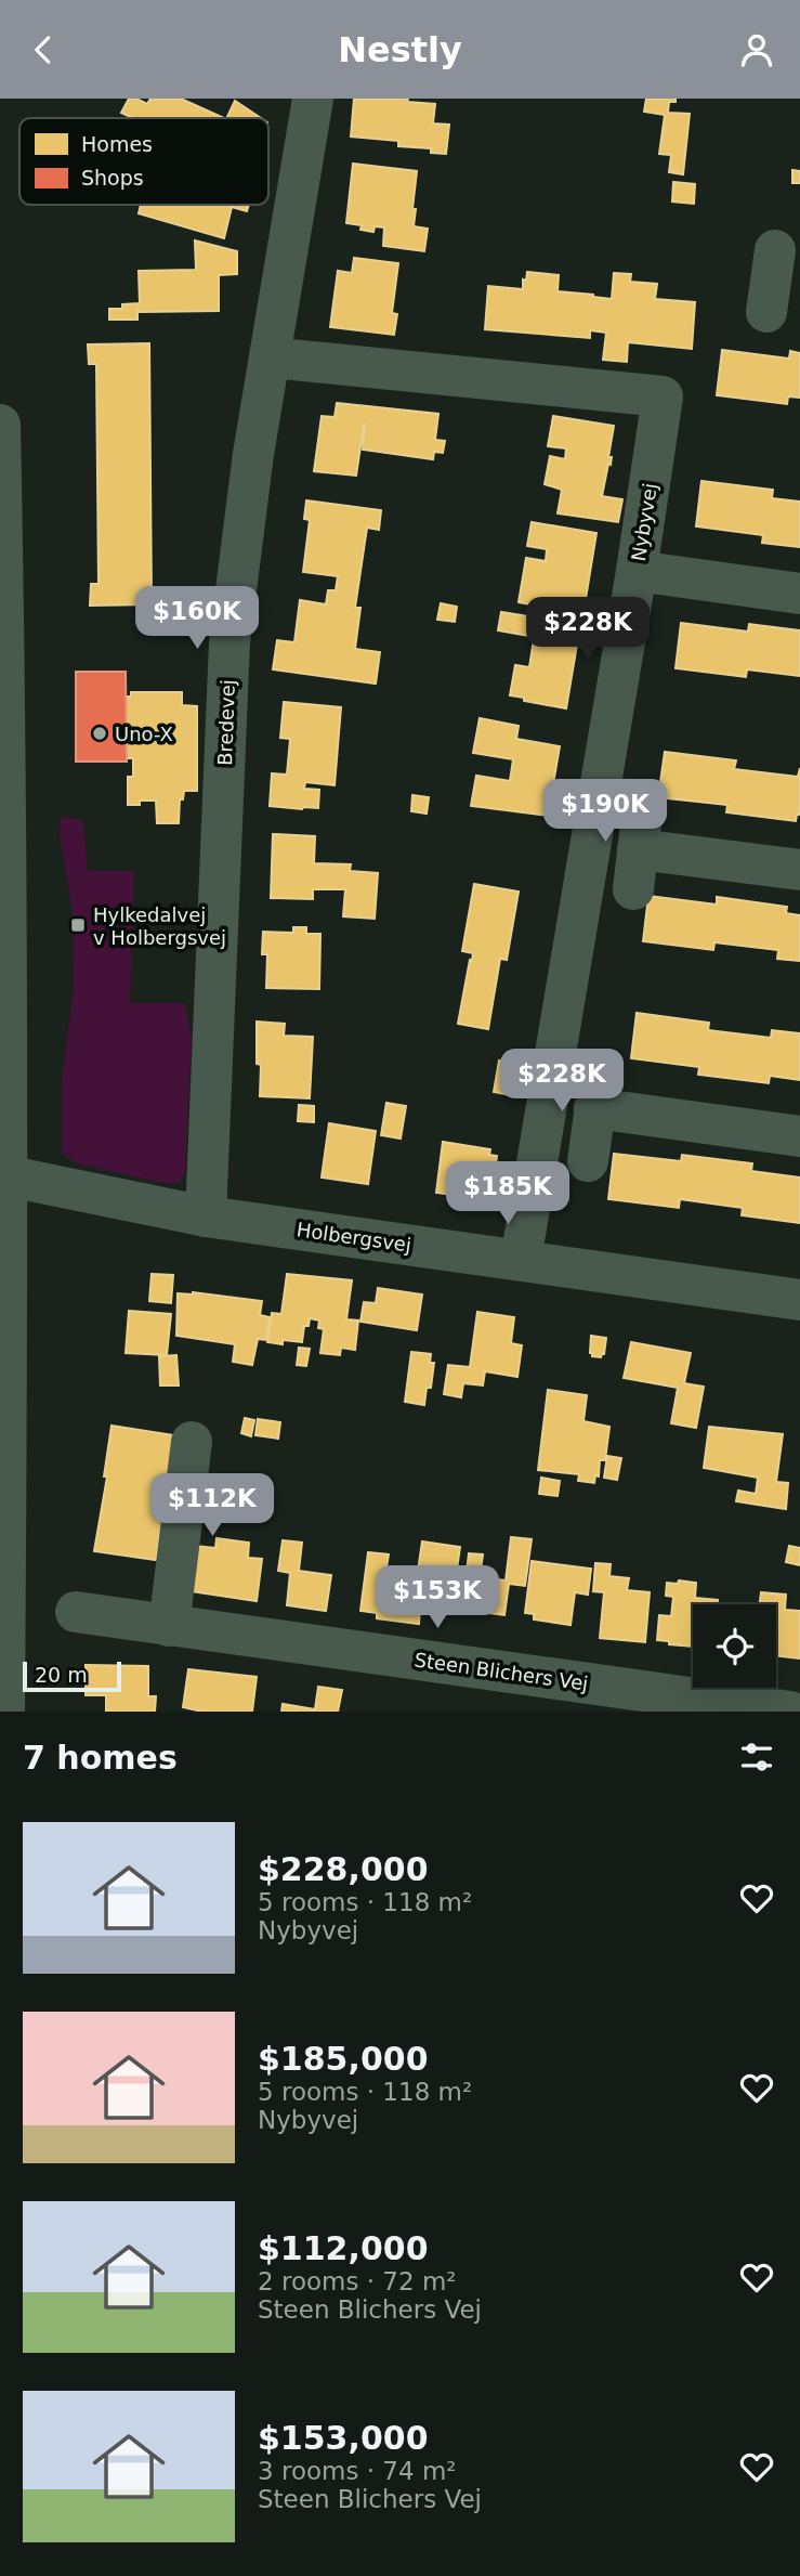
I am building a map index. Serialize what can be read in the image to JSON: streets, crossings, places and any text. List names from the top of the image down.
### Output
{
  "streets": {
    "street": [
      "Nybyvej",
      "Bredevej",
      "Holbergsvej",
      "Steen Blichers Vej"
    ]
  },
  "crossings": [
    ["Nybyvej", "Bredevej"],
    ["Nybyvej", "Holbergsvej"],
    ["Bredevej", "Holbergsvej"]
  ],
  "places": {
    "other": ["Uno-X"],
    "transit": ["Hylkedalvej v Holbergsvej"]
  },
  "legend": ["Homes", "Shops"],
  "scale_bar": "20 m",
  "page": {
    "header": "Nestly",
    "price": [
      "$160K",
      "$228K",
      "$190K",
      "$228K",
      "$185K",
      "$112K",
      "$153K"
    ],
    "scale": "20 m",
    "heading": "7 homes",
    "list": [
      {
        "name": "$228,000",
        "note": "5 rooms · 118 m² · Nybyvej"
      },
      {
        "name": "$185,000",
        "note": "5 rooms · 118 m² · Nybyvej"
      },
      {
        "name": "$112,000",
        "note": "2 rooms · 72 m² · Steen Blichers Vej"
      },
      {
        "name": "$153,000",
        "note": "3 rooms · 74 m² · Steen Blichers Vej"
      }
    ]
  }
}
